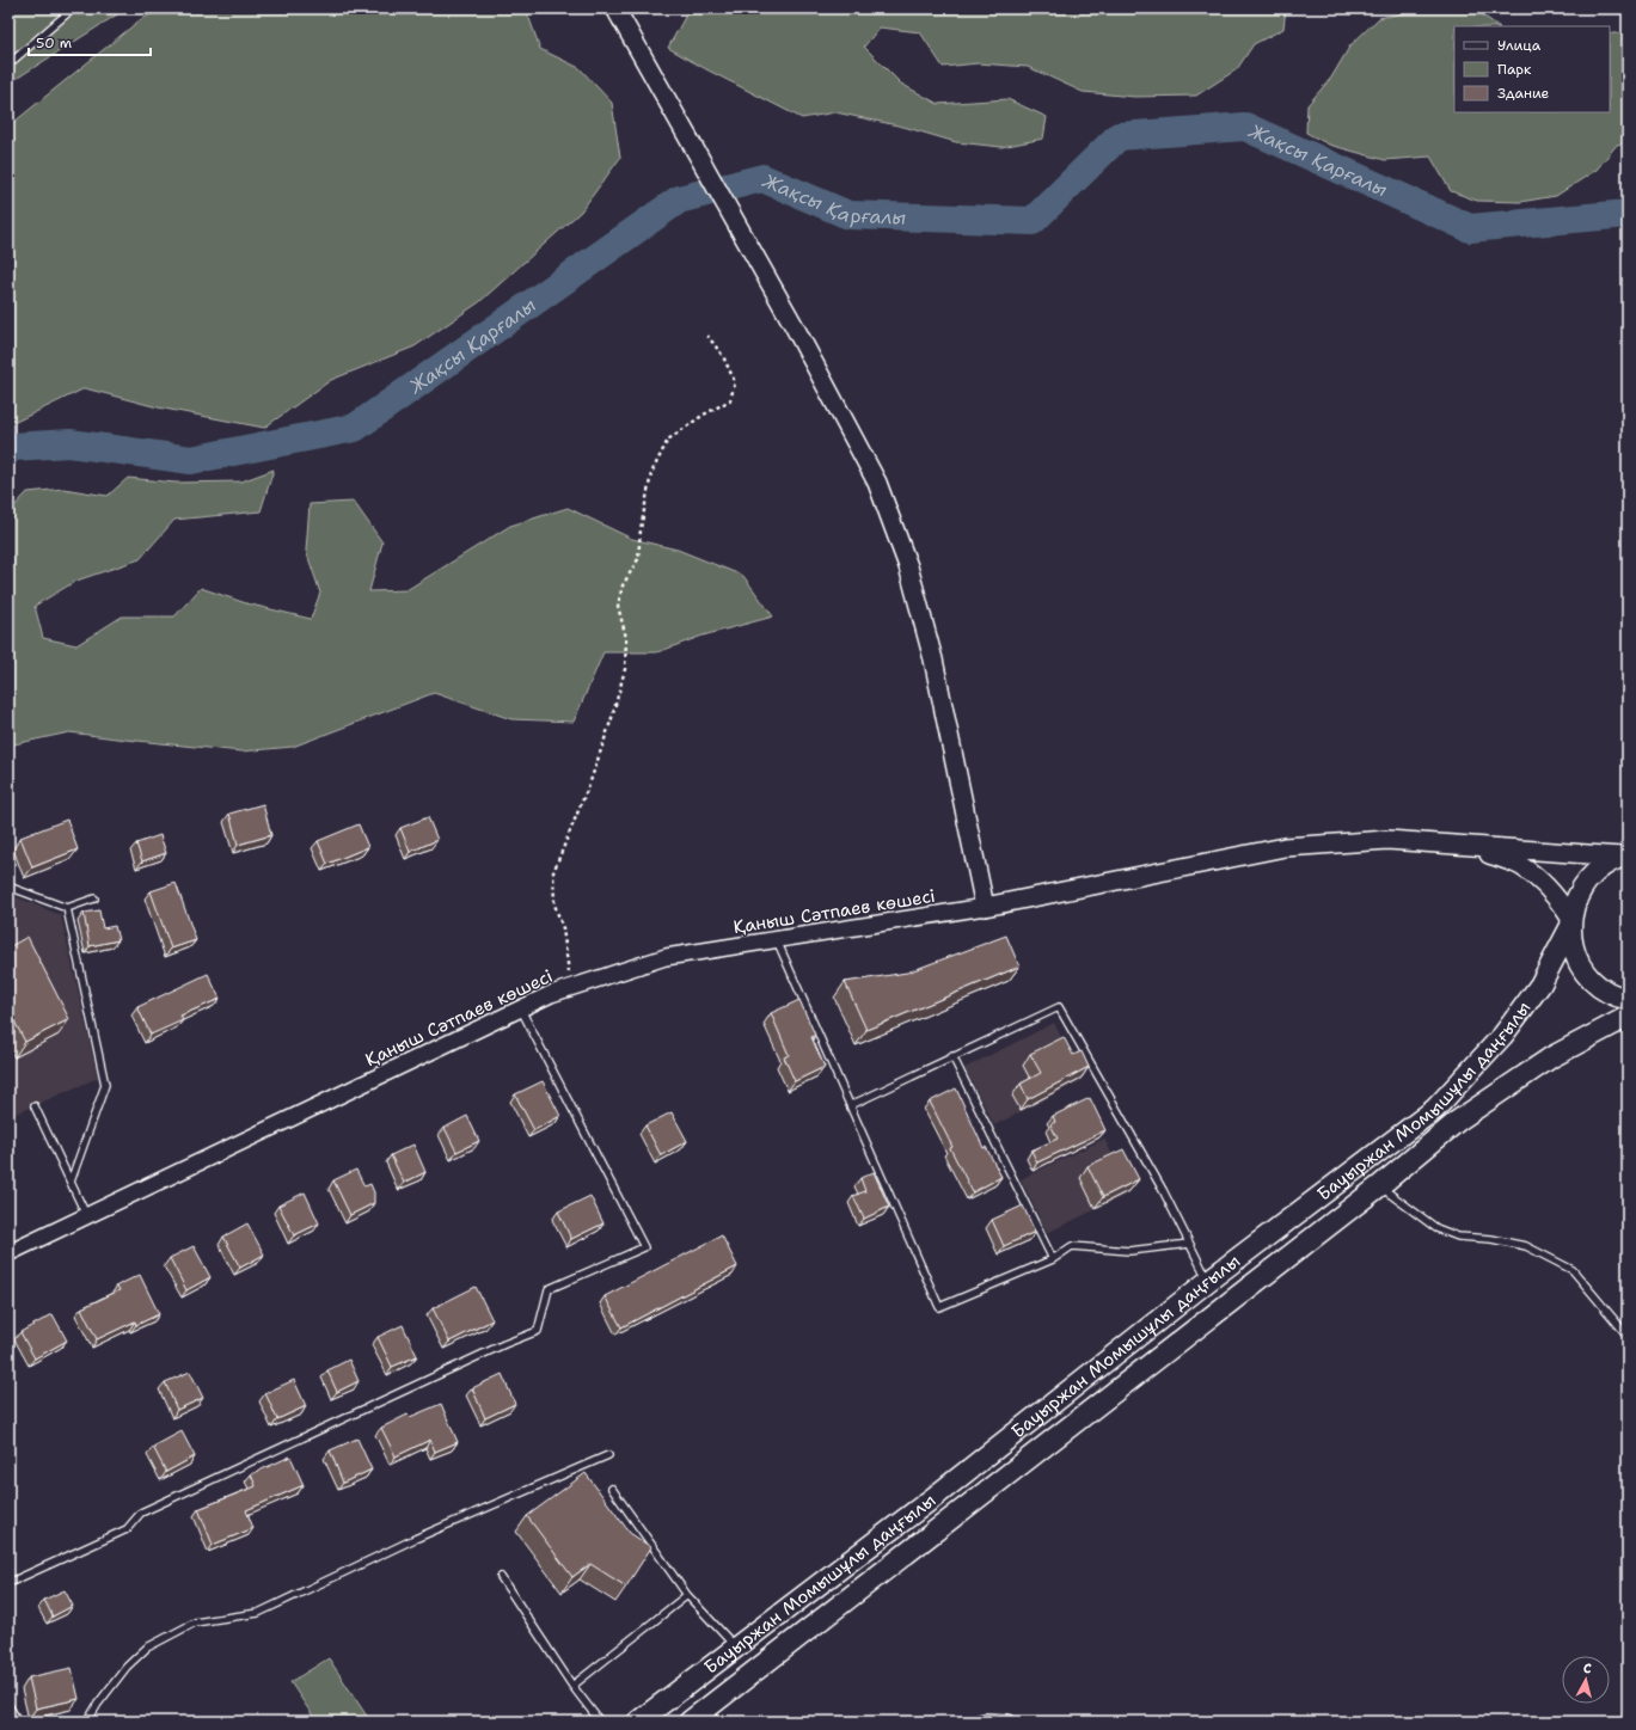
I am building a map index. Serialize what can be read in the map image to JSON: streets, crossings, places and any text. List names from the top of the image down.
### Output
{
  "streets": {
    "main road": ["Бауыржан Момышұлы даңғылы"],
    "street": ["Қаныш Сәтпаев көшесі"]
  },
  "water": ["Жақсы Қарғалы"],
  "legend": ["Улица", "Парк", "Здание"],
  "scale_bar": "50 m",
  "north": "top"
}
